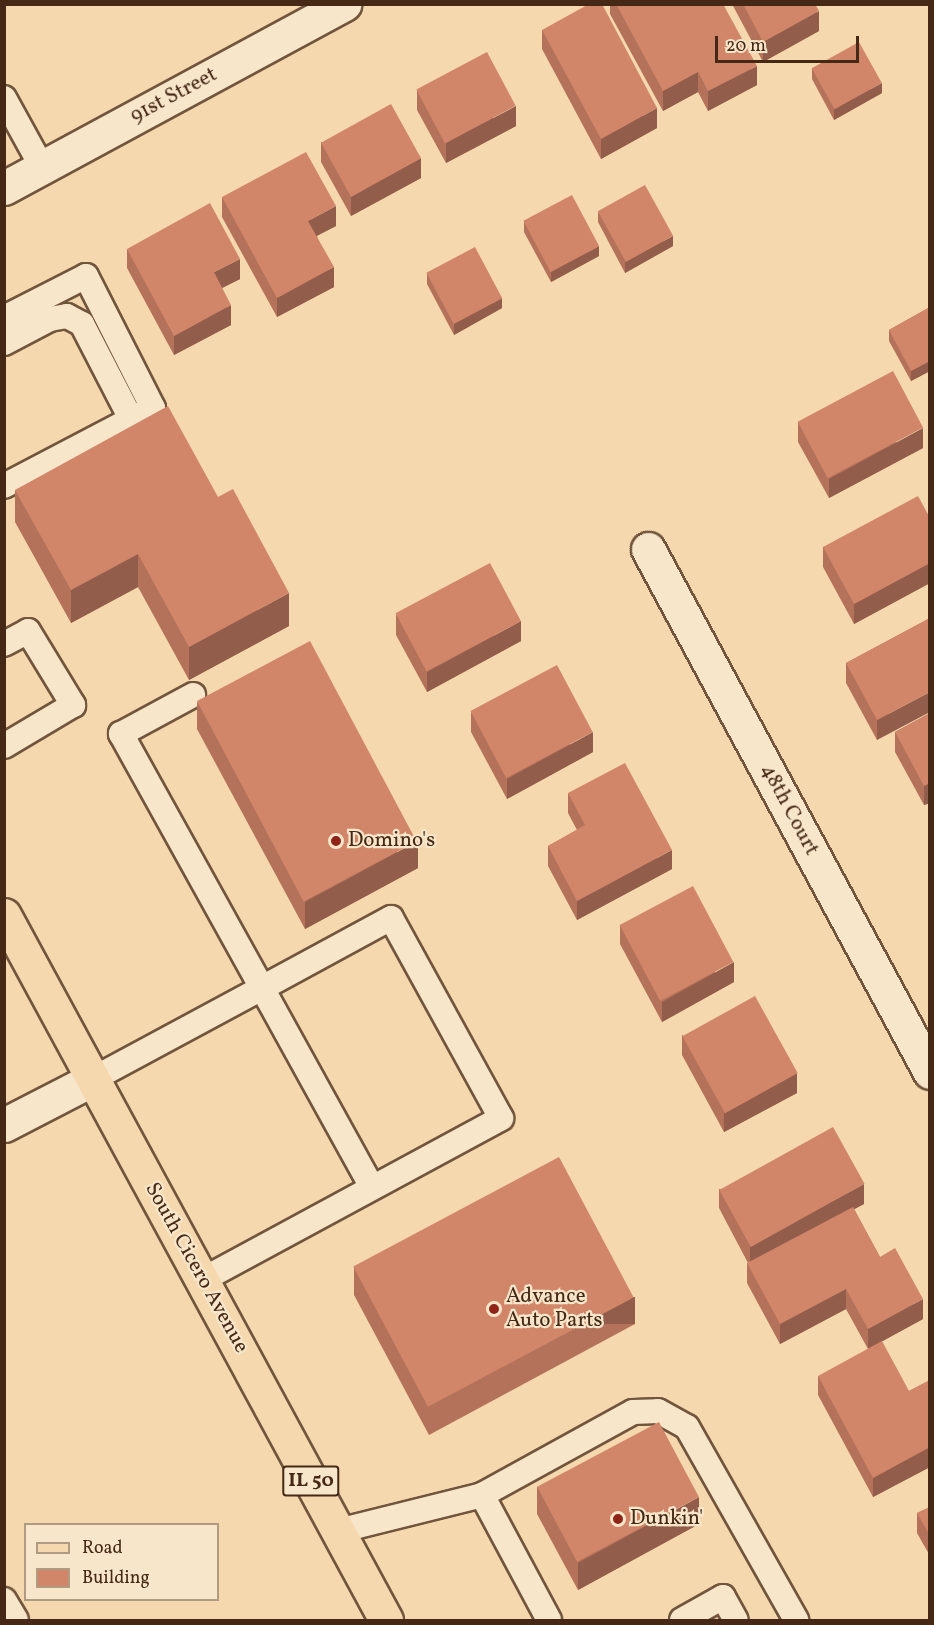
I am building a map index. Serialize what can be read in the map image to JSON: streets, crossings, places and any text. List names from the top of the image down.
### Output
{
  "streets": {
    "main road": ["South Cicero Avenue", "IL 50"],
    "street": ["91st Street", "48th Court"]
  },
  "places": ["Domino's", "Advance Auto Parts", "Dunkin'"],
  "legend": ["Road", "Building"],
  "scale_bar": "20 m"
}
